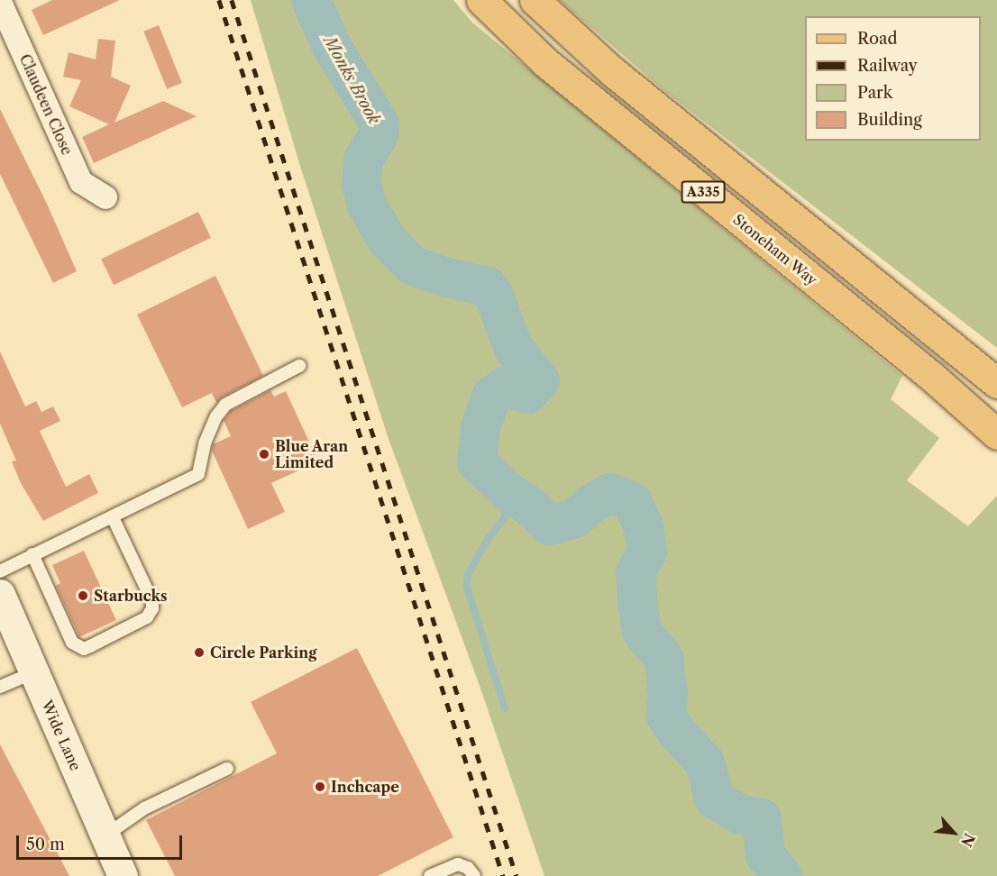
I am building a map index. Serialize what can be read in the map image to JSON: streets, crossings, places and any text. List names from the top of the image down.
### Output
{
  "streets": {
    "main road": ["A335", "Stoneham Way"],
    "street": ["Claudeen Close", "Wide Lane"]
  },
  "water": ["Monks Brook"],
  "places": [
    "Blue Aran Limited",
    "Starbucks",
    "Circle Parking",
    "Inchcape"
  ],
  "legend": [
    "Road",
    "Railway",
    "Park",
    "Building"
  ],
  "scale_bar": "50 m",
  "north": "bottom right"
}
